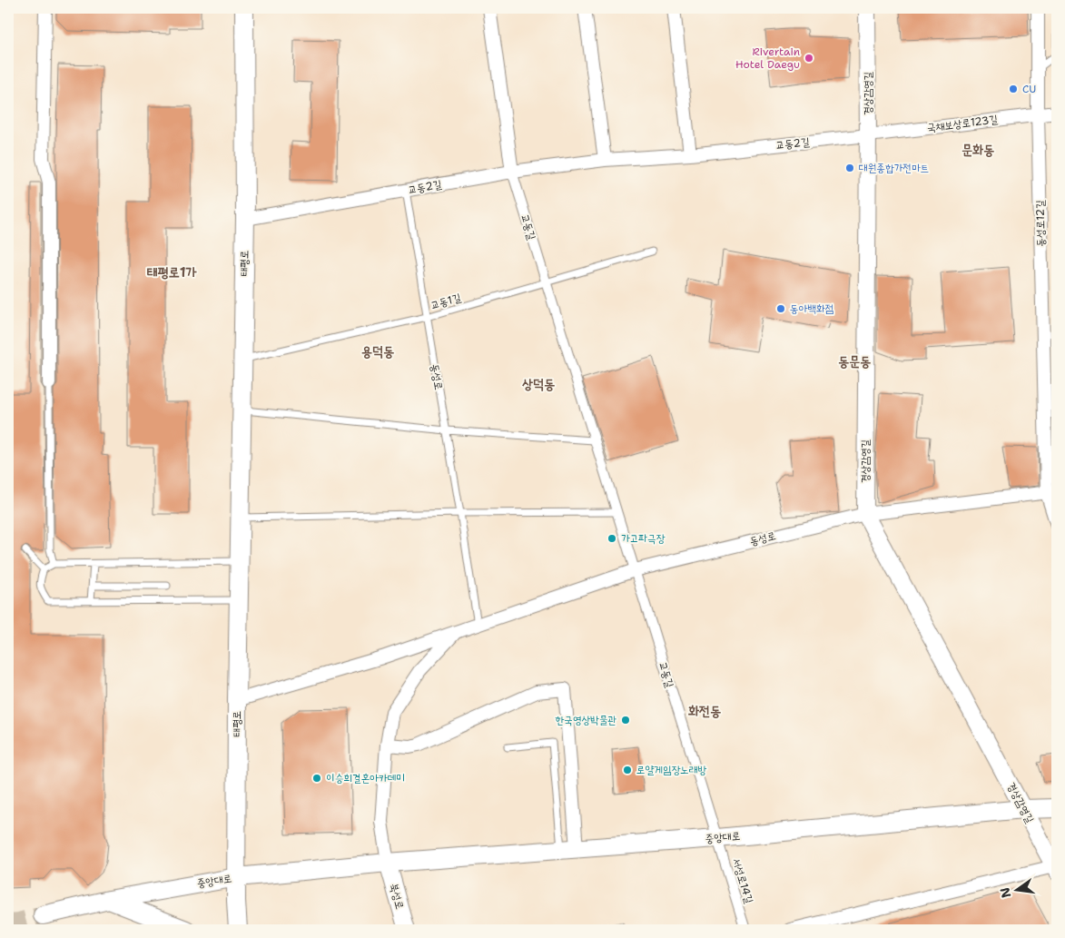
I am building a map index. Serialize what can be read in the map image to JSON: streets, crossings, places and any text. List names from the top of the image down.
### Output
{
  "streets": {
    "main road": ["태평로", "중앙대로"],
    "street": [
      "경상감영길",
      "국채보상로123길",
      "교동2길",
      "동성로12길",
      "교동길",
      "동성로",
      "서성로14길",
      "북성로"
    ],
    "lane": ["교동1길"]
  },
  "crossings": [
    ["경상감영길", "국채보상로123길"],
    ["경상감영길", "교동2길"],
    ["경상감영길", "동성로"],
    ["경상감영길", "중앙대로"],
    ["국채보상로123길", "교동2길"],
    ["국채보상로123길", "동성로12길"],
    ["교동2길", "교동길"],
    ["교동2길", "태평로"],
    ["동성로12길", "동성로"],
    ["교동길", "교동1길"],
    ["교동길", "동성로"],
    ["교동길", "중앙대로"],
    ["교동길", "서성로14길"],
    ["태평로", "교동1길"],
    ["태평로", "동성로"],
    ["태평로", "중앙대로"],
    ["교동1길", "동성로"],
    ["중앙대로", "서성로14길"],
    ["중앙대로", "북성로"]
  ],
  "districts": [
    "문화동",
    "태평로1가",
    "용덕동",
    "동문동",
    "상덕동",
    "화전동"
  ],
  "places": [
    "Rivertain Hotel Daegu",
    "CU",
    "대원종합가전마트",
    "동아백화점",
    "가고파극장",
    "한국영상박물관",
    "로얄게임장노래방",
    "이승희결혼아카데미"
  ],
  "north": "left"
}
